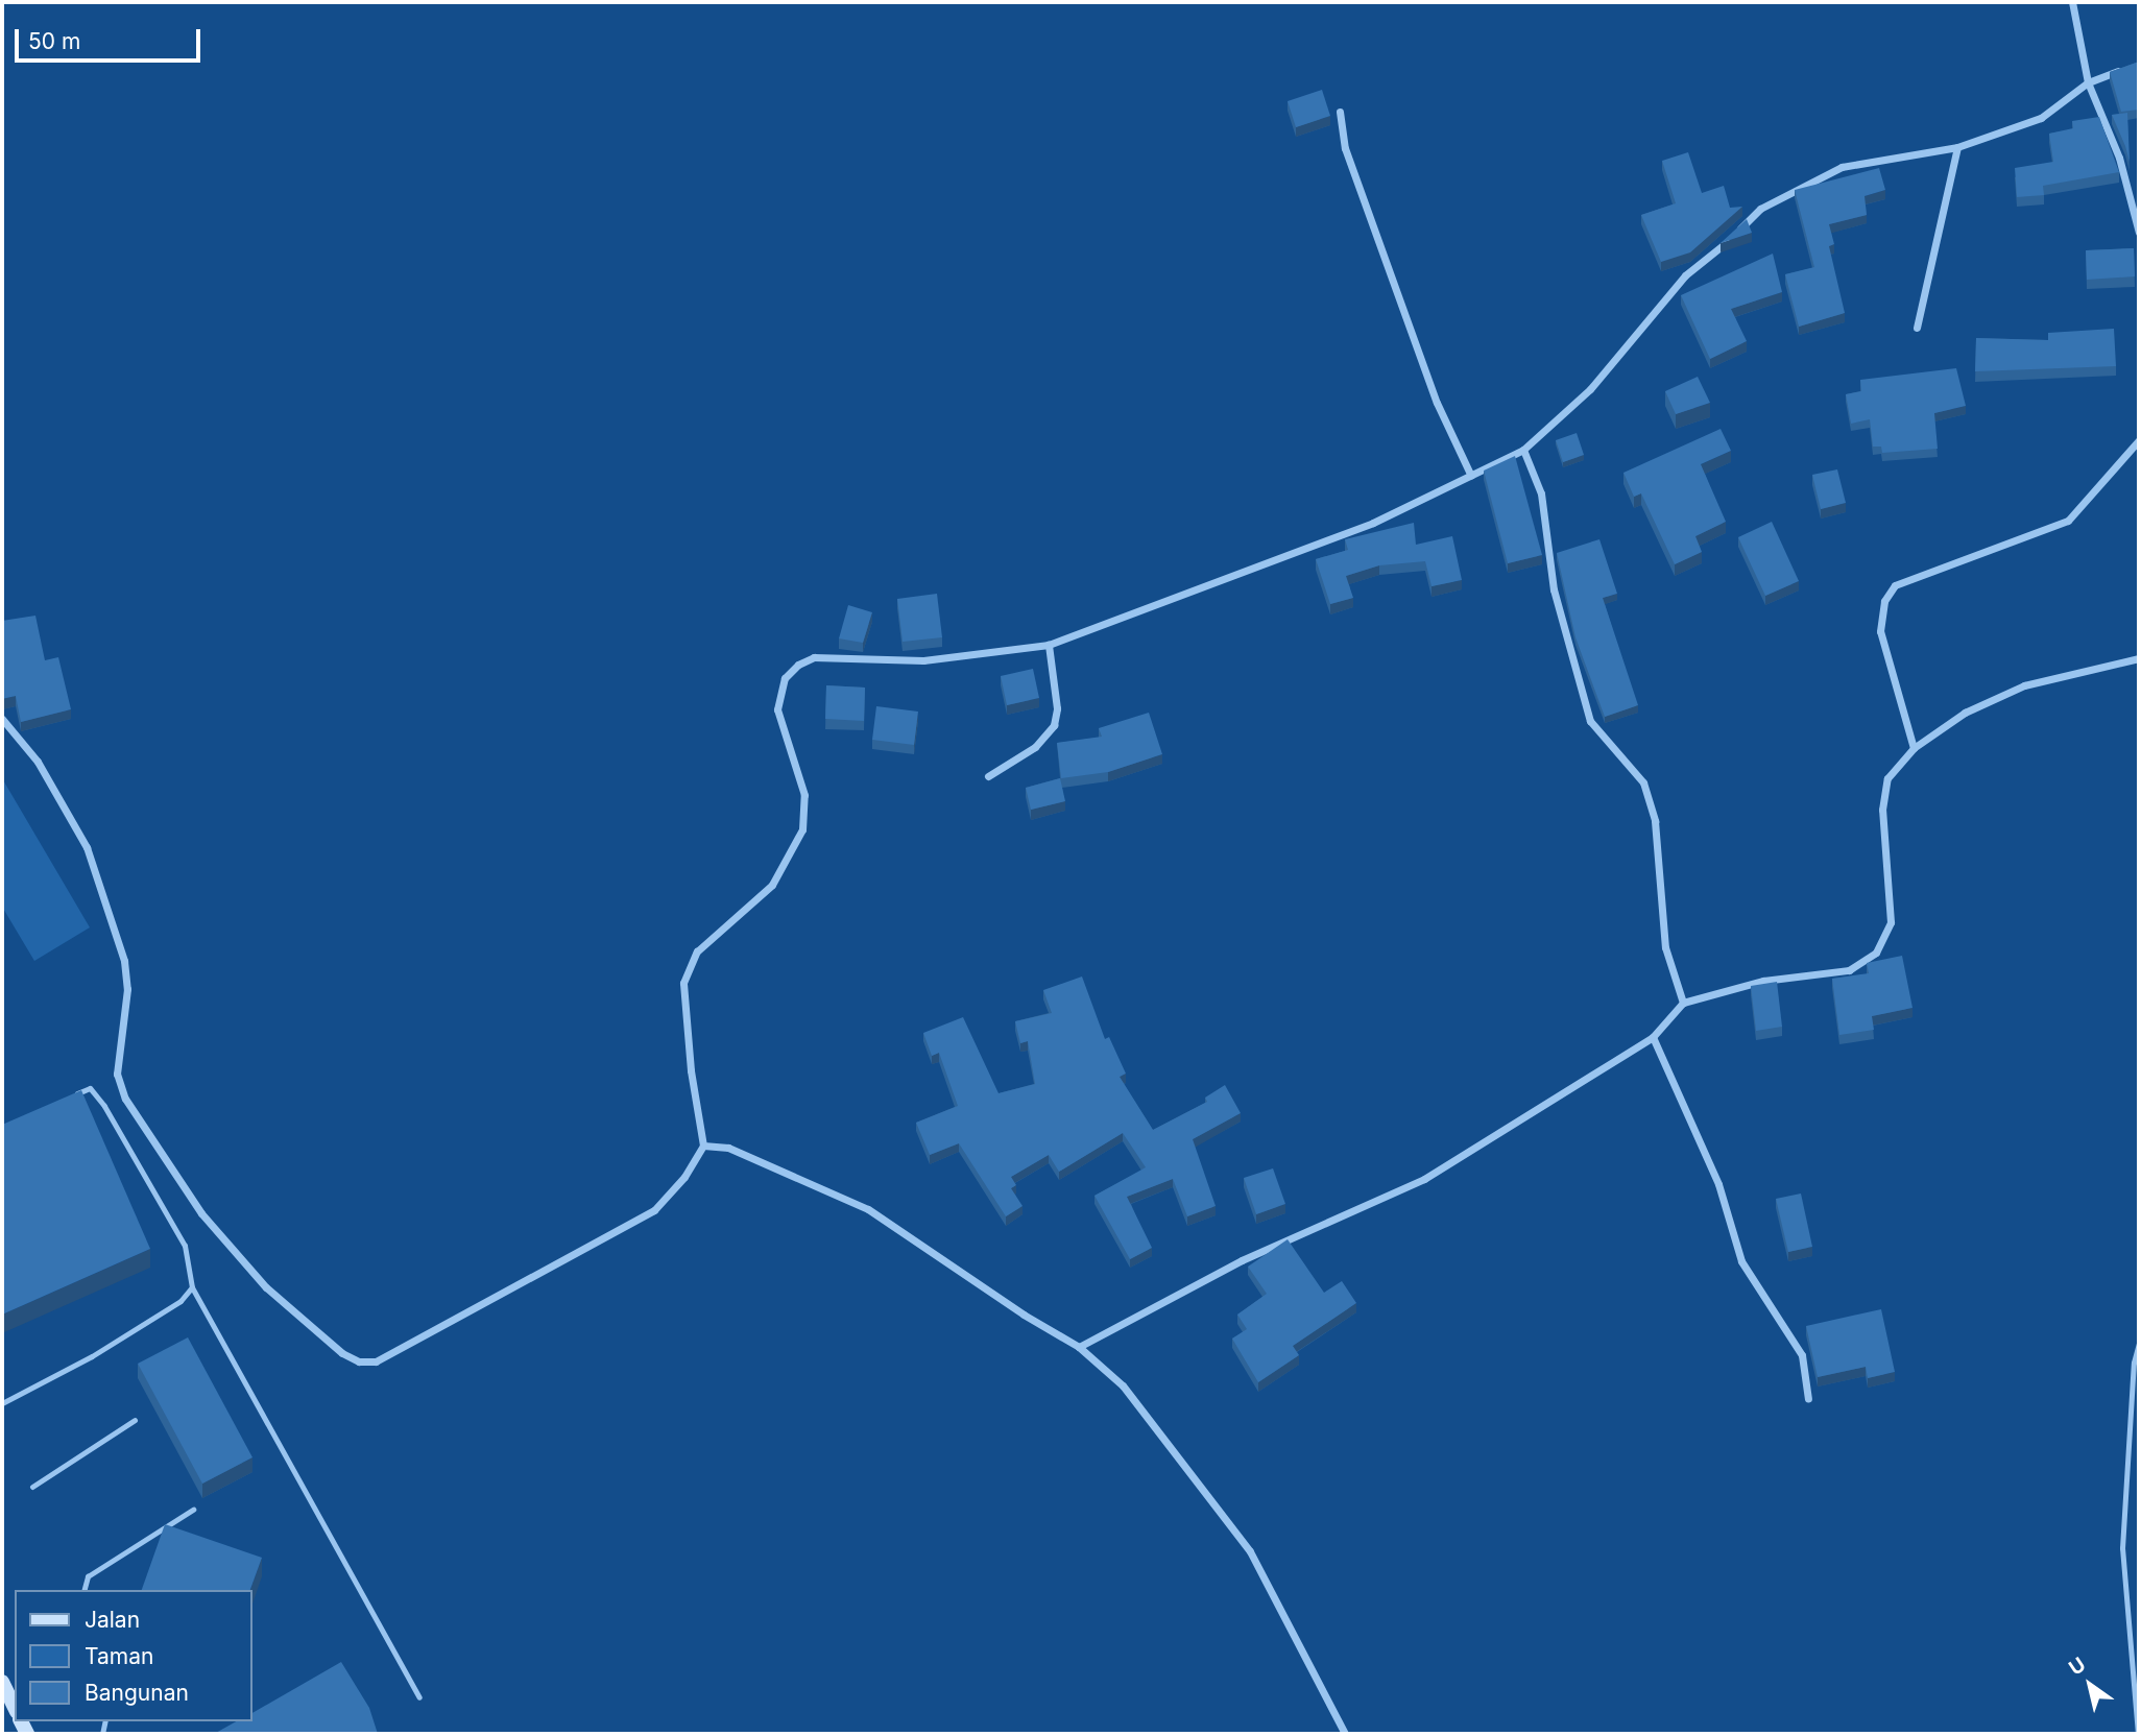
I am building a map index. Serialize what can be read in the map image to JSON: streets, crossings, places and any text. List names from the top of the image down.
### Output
{
  "legend": ["Jalan", "Taman", "Bangunan"],
  "scale_bar": "50 m",
  "north": "top left"
}
